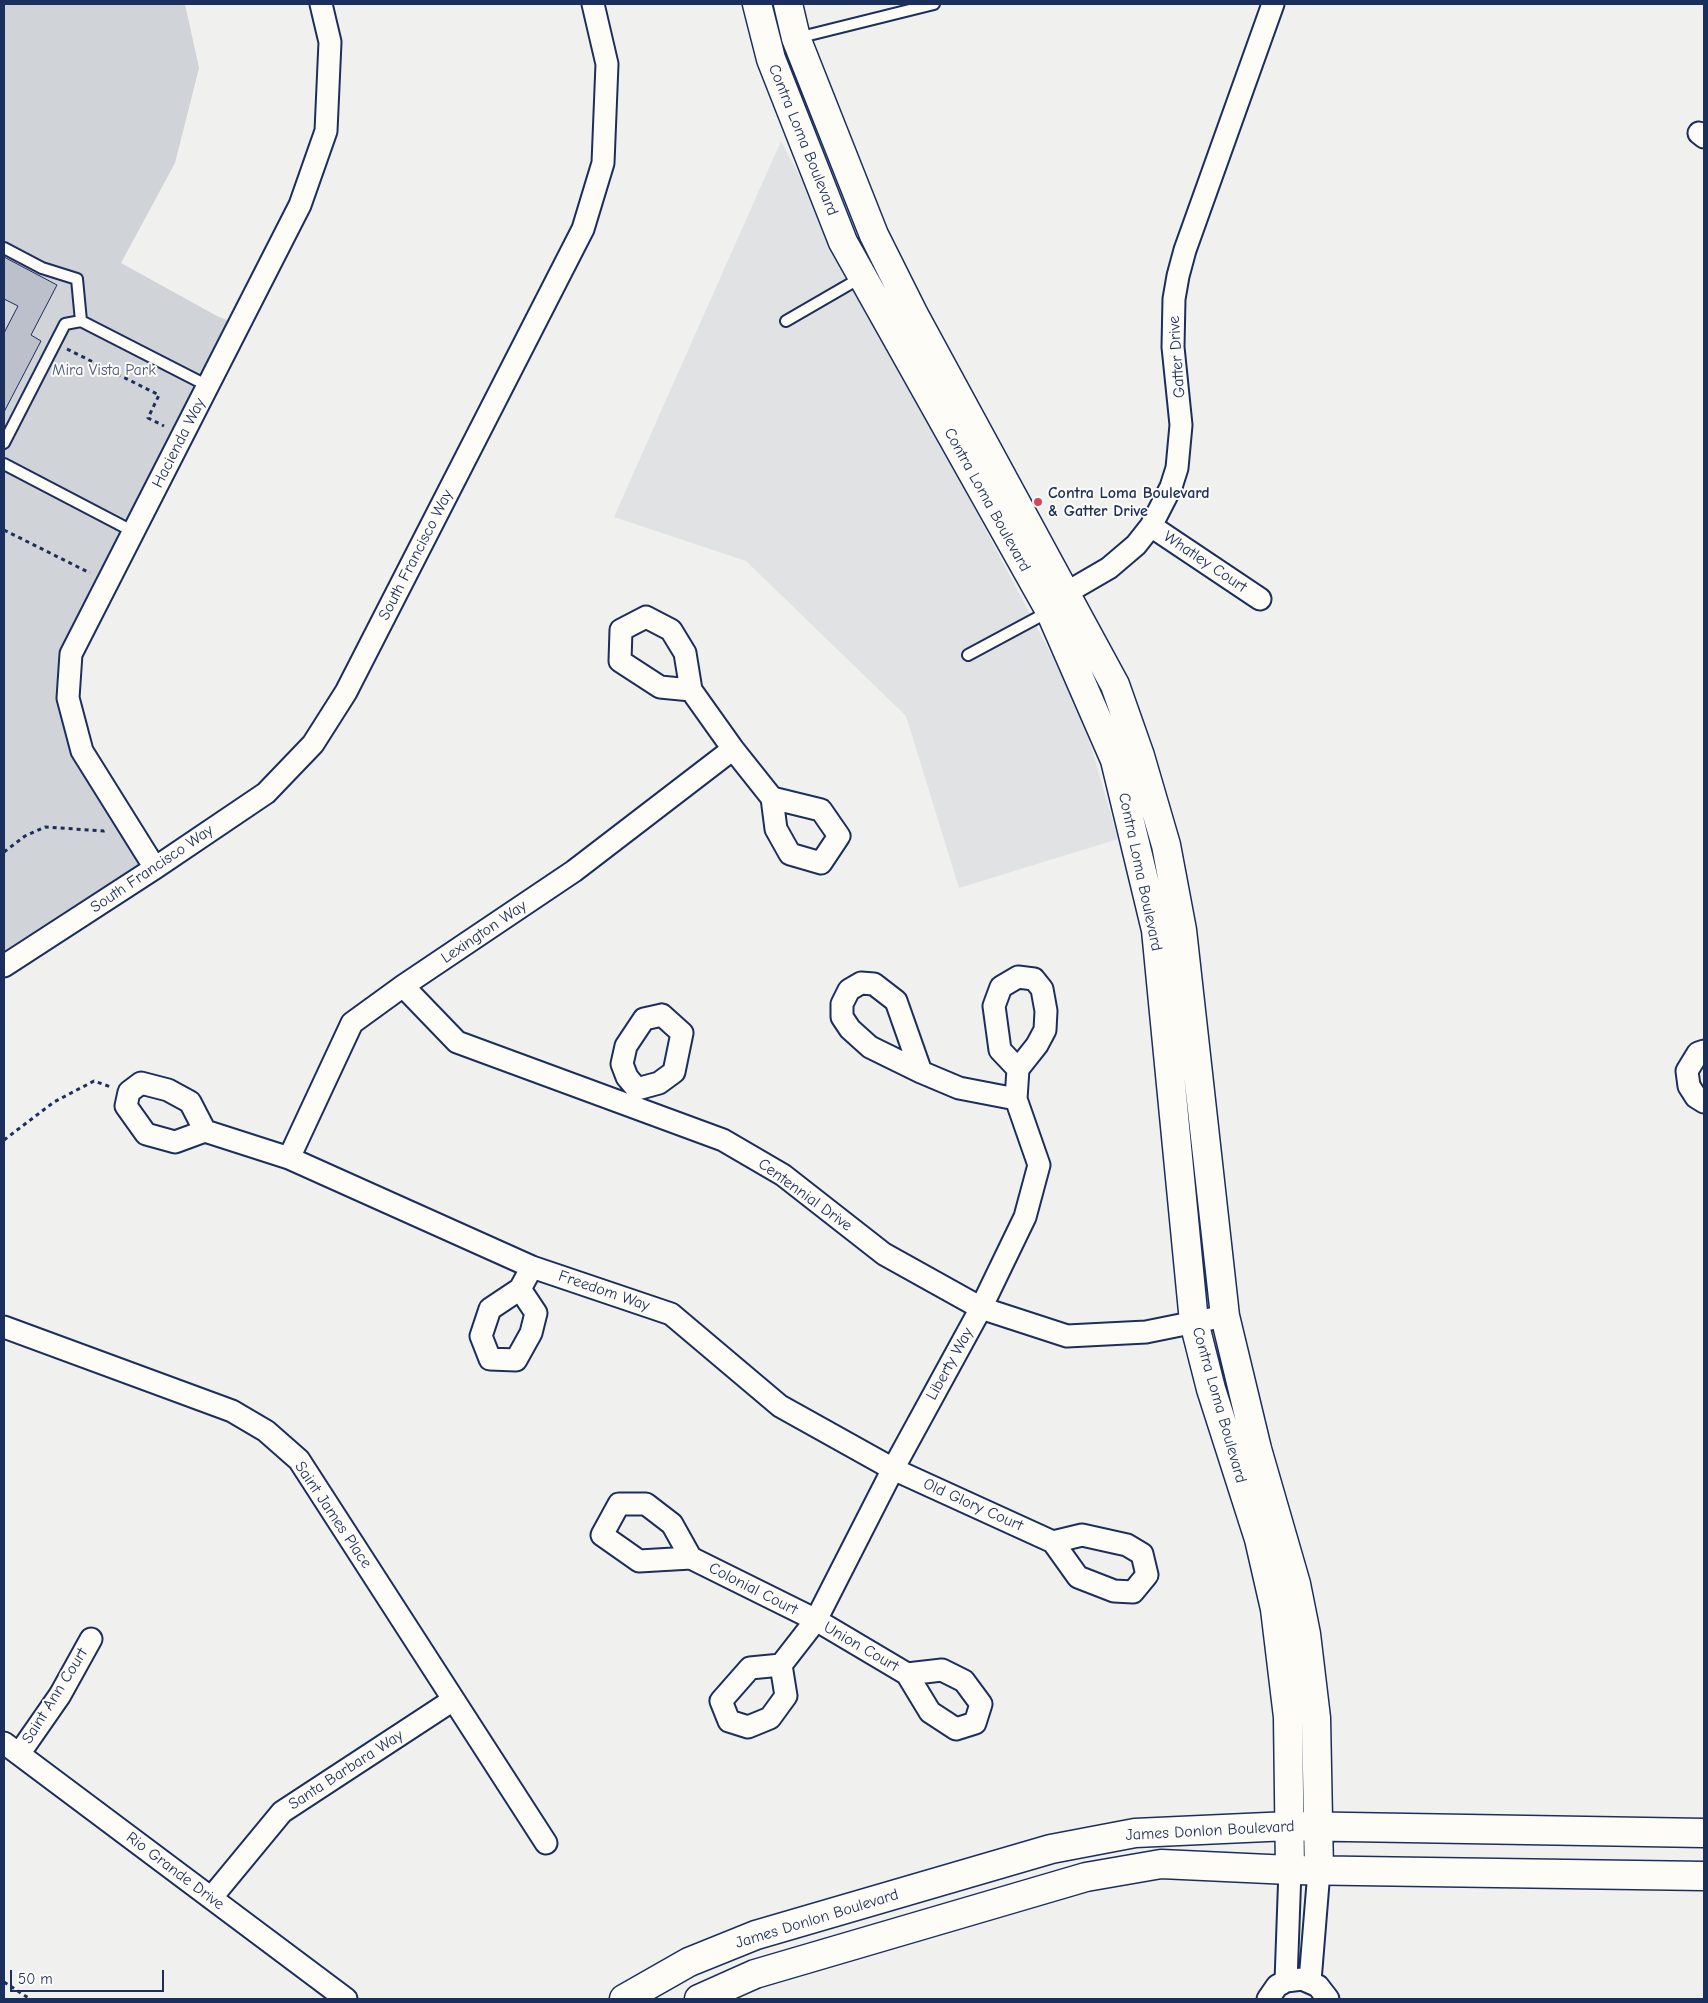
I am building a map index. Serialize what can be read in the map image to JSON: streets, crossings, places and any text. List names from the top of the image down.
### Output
{
  "streets": {
    "main road": ["Contra Loma Boulevard", "James Donlon Boulevard"],
    "street": [
      "Gatter Drive",
      "Hacienda Way",
      "South Francisco Way",
      "Whatley Court",
      "Lexington Way",
      "Centennial Drive",
      "Freedom Way",
      "Liberty Way",
      "Old Glory Court",
      "Saint James Place",
      "Colonial Court",
      "Union Court",
      "Saint Ann Court",
      "Santa Barbara Way",
      "Rio Grande Drive"
    ]
  },
  "crossings": [
    ["Contra Loma Boulevard", "Gatter Drive"],
    ["Contra Loma Boulevard", "Centennial Drive"],
    ["Contra Loma Boulevard", "James Donlon Boulevard"],
    ["Gatter Drive", "Whatley Court"],
    ["Hacienda Way", "South Francisco Way"],
    ["Lexington Way", "Centennial Drive"],
    ["Lexington Way", "Freedom Way"],
    ["Centennial Drive", "Liberty Way"],
    ["Freedom Way", "Liberty Way"],
    ["Freedom Way", "Old Glory Court"],
    ["Liberty Way", "Old Glory Court"],
    ["Liberty Way", "Colonial Court"],
    ["Liberty Way", "Union Court"],
    ["Saint James Place", "Santa Barbara Way"],
    ["Colonial Court", "Union Court"],
    ["Saint Ann Court", "Rio Grande Drive"],
    ["Santa Barbara Way", "Rio Grande Drive"]
  ],
  "parks": ["Mira Vista Park"],
  "places": ["Contra Loma Boulevard & Gatter Drive"],
  "scale_bar": "50 m"
}
